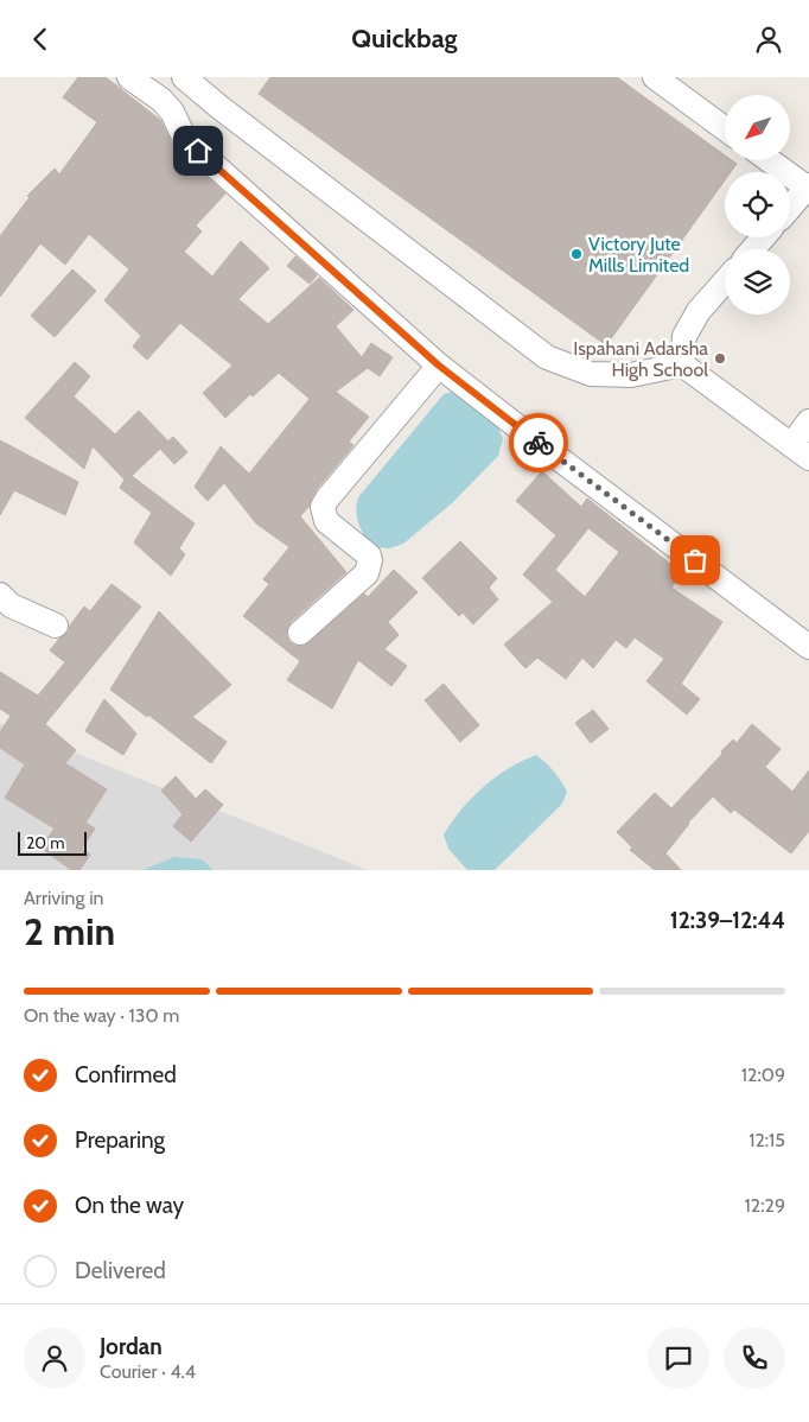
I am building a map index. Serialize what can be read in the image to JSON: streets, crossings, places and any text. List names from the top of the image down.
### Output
{
  "places": ["Victory Jute Mills Limited", "Ispahani Adarsha High School"],
  "scale_bar": "20 m",
  "north": "bottom left",
  "page": {
    "header": "Quickbag",
    "scale": "20 m",
    "heading": ["2 min", "Arriving in", "12:39–12:44"],
    "panel": ["Jordan", "Courier · 4.4"],
    "bar": "On the way · 130 m",
    "list": [
      ["Confirmed", "12:09"],
      ["Preparing", "12:15"],
      ["On the way", "12:29"],
      "Delivered"
    ]
  }
}
